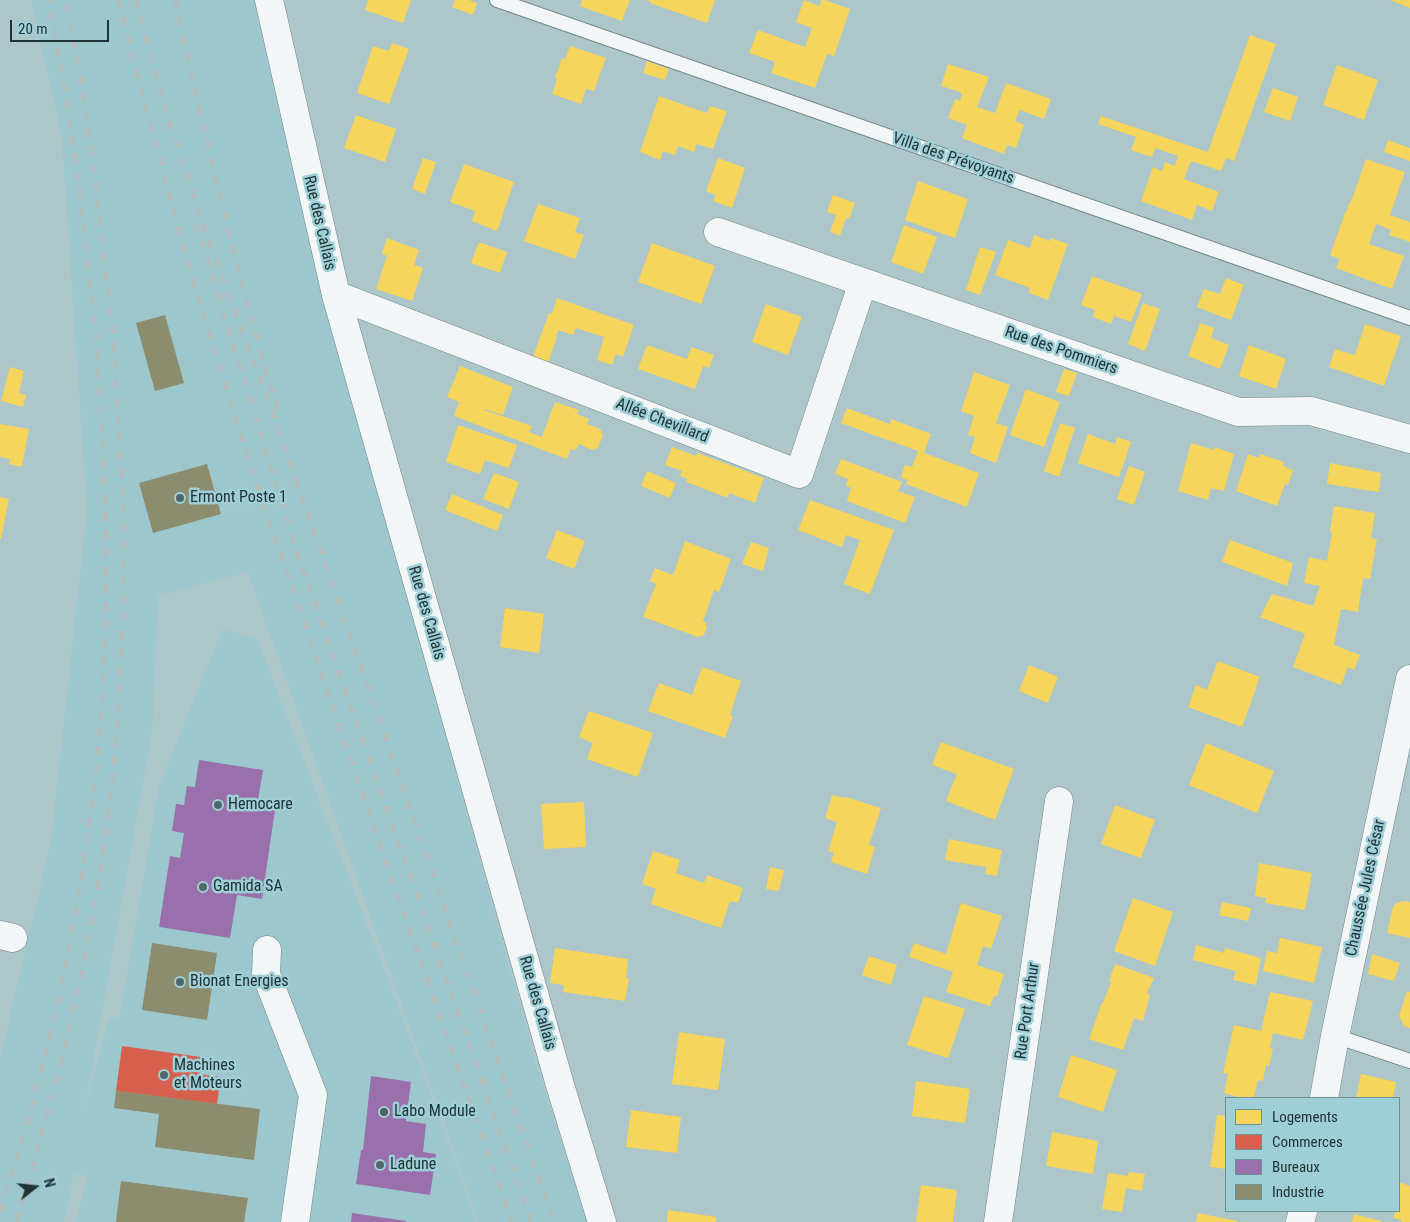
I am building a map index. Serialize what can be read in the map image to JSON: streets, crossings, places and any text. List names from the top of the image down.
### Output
{
  "streets": {
    "street": [
      "Rue des Callais",
      "Rue des Pommiers",
      "Allée Chevillard",
      "Chaussée Jules César",
      "Rue Port Arthur"
    ],
    "lane": ["Villa des Prévoyants"]
  },
  "crossings": [
    ["Rue des Callais", "Allée Chevillard"],
    ["Rue des Pommiers", "Allée Chevillard"]
  ],
  "places": [
    "Ermont Poste 1",
    "Hemocare",
    "Gamida SA",
    "Bionat Energies",
    "Machines et Moteurs",
    "Labo Module",
    "Ladune"
  ],
  "legend": [
    "Logements",
    "Commerces",
    "Bureaux",
    "Industrie"
  ],
  "scale_bar": "20 m",
  "north": "right"
}
